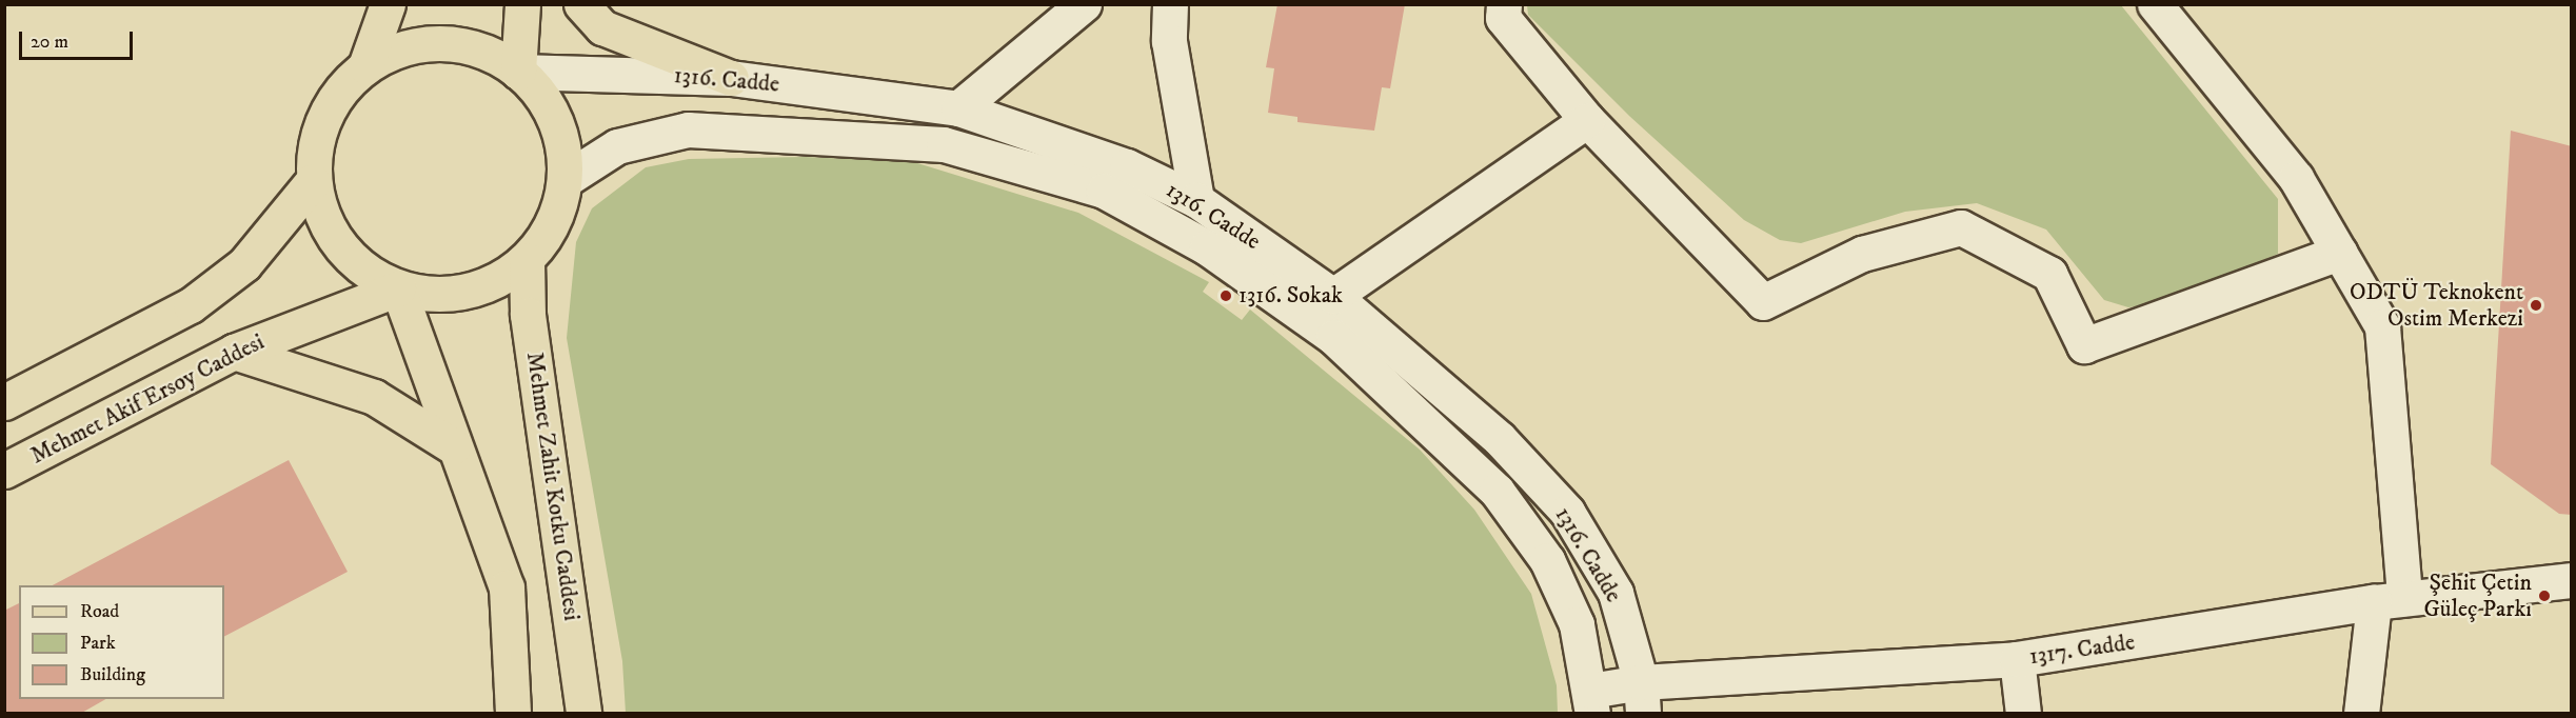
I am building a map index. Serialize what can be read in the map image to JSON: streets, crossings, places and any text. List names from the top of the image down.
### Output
{
  "streets": {
    "main road": ["Mehmet Akif Ersoy Caddesi", "Mehmet Zahit Kotku Caddesi"],
    "street": ["1316. Cadde", "1317. Cadde"]
  },
  "crossings": [
    ["1316. Cadde", "1317. Cadde"]
  ],
  "places": ["1316. Sokak", "ODTÜ Teknokent Ostim Merkezi", "Şehit Çetin Güleç Parkı"],
  "legend": ["Road", "Park", "Building"],
  "scale_bar": "20 m"
}
